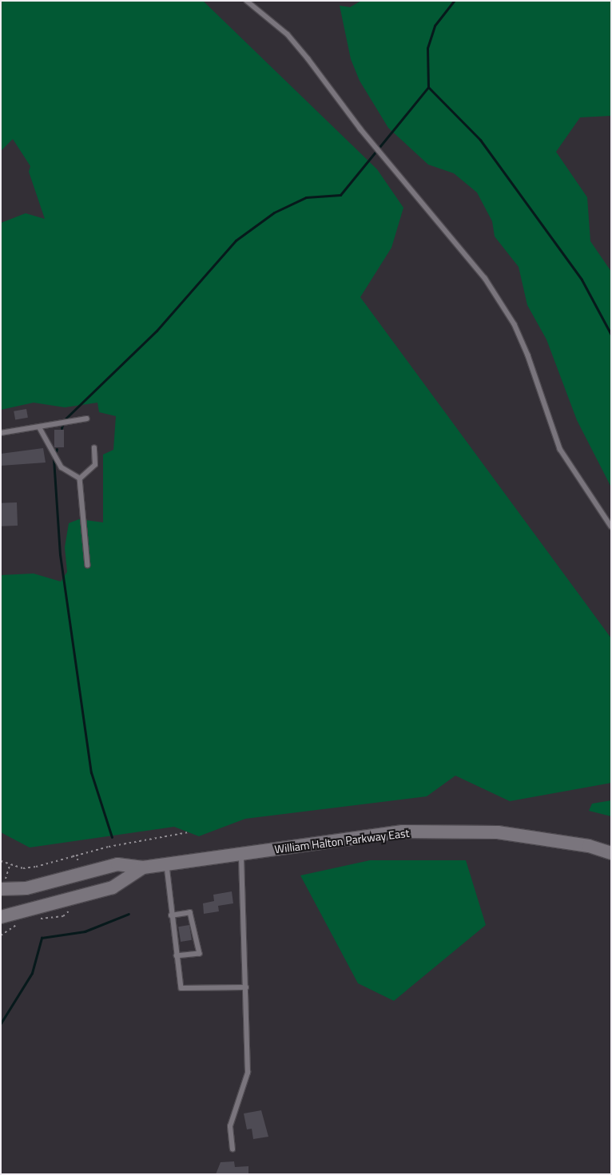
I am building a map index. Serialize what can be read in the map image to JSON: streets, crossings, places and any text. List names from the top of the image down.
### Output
{
  "streets": {
    "main road": ["William Halton Parkway East"]
  }
}
